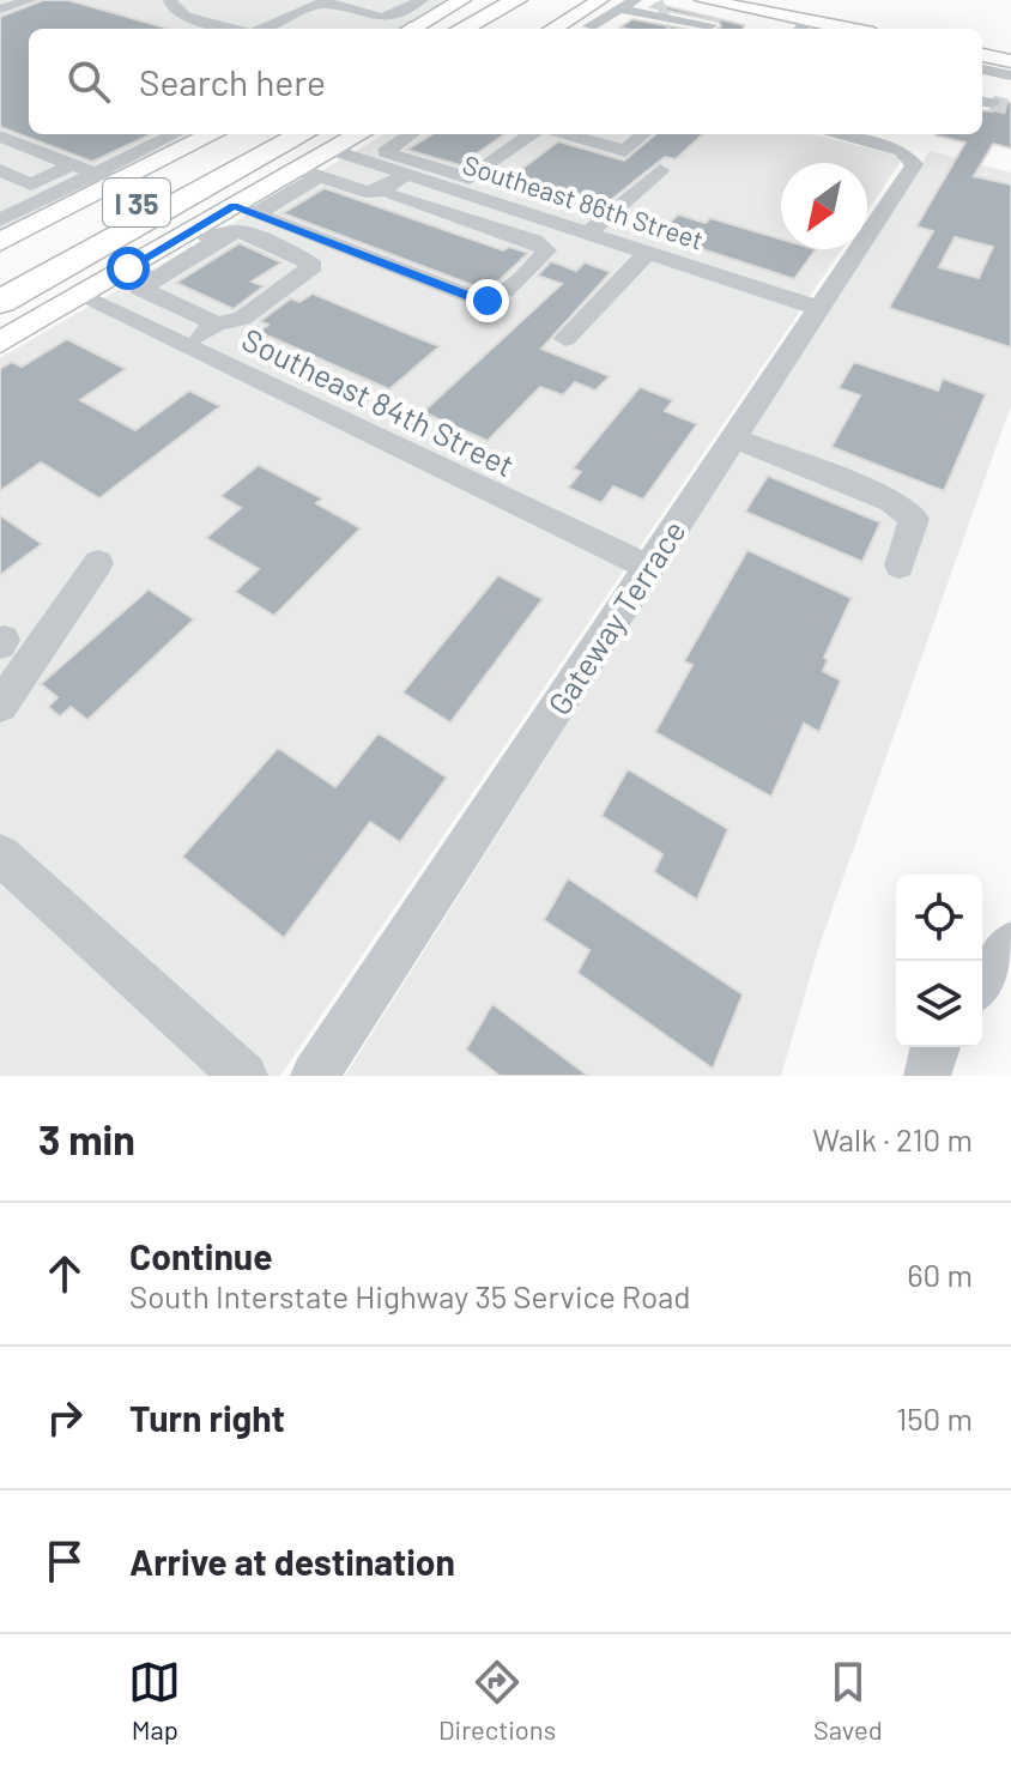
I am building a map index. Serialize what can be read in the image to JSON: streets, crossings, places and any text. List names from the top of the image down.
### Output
{
  "streets": {
    "highway": ["I 35"],
    "street": ["Southeast 86th Street", "Southeast 84th Street", "Gateway Terrace"]
  },
  "crossings": [
    ["Southeast 86th Street", "I 35"],
    ["Southeast 86th Street", "Gateway Terrace"],
    ["Southeast 84th Street", "Gateway Terrace"]
  ],
  "north": "bottom left",
  "page": {
    "search": "Search here",
    "heading": ["3 min", "Walk · 210 m"],
    "list": [
      ["Continue", "South Interstate Highway 35 Service Road", "60 m"],
      ["Turn right", "150 m"],
      "Arrive at destination"
    ],
    "nav": ["Map", "Directions", "Saved"]
  }
}
